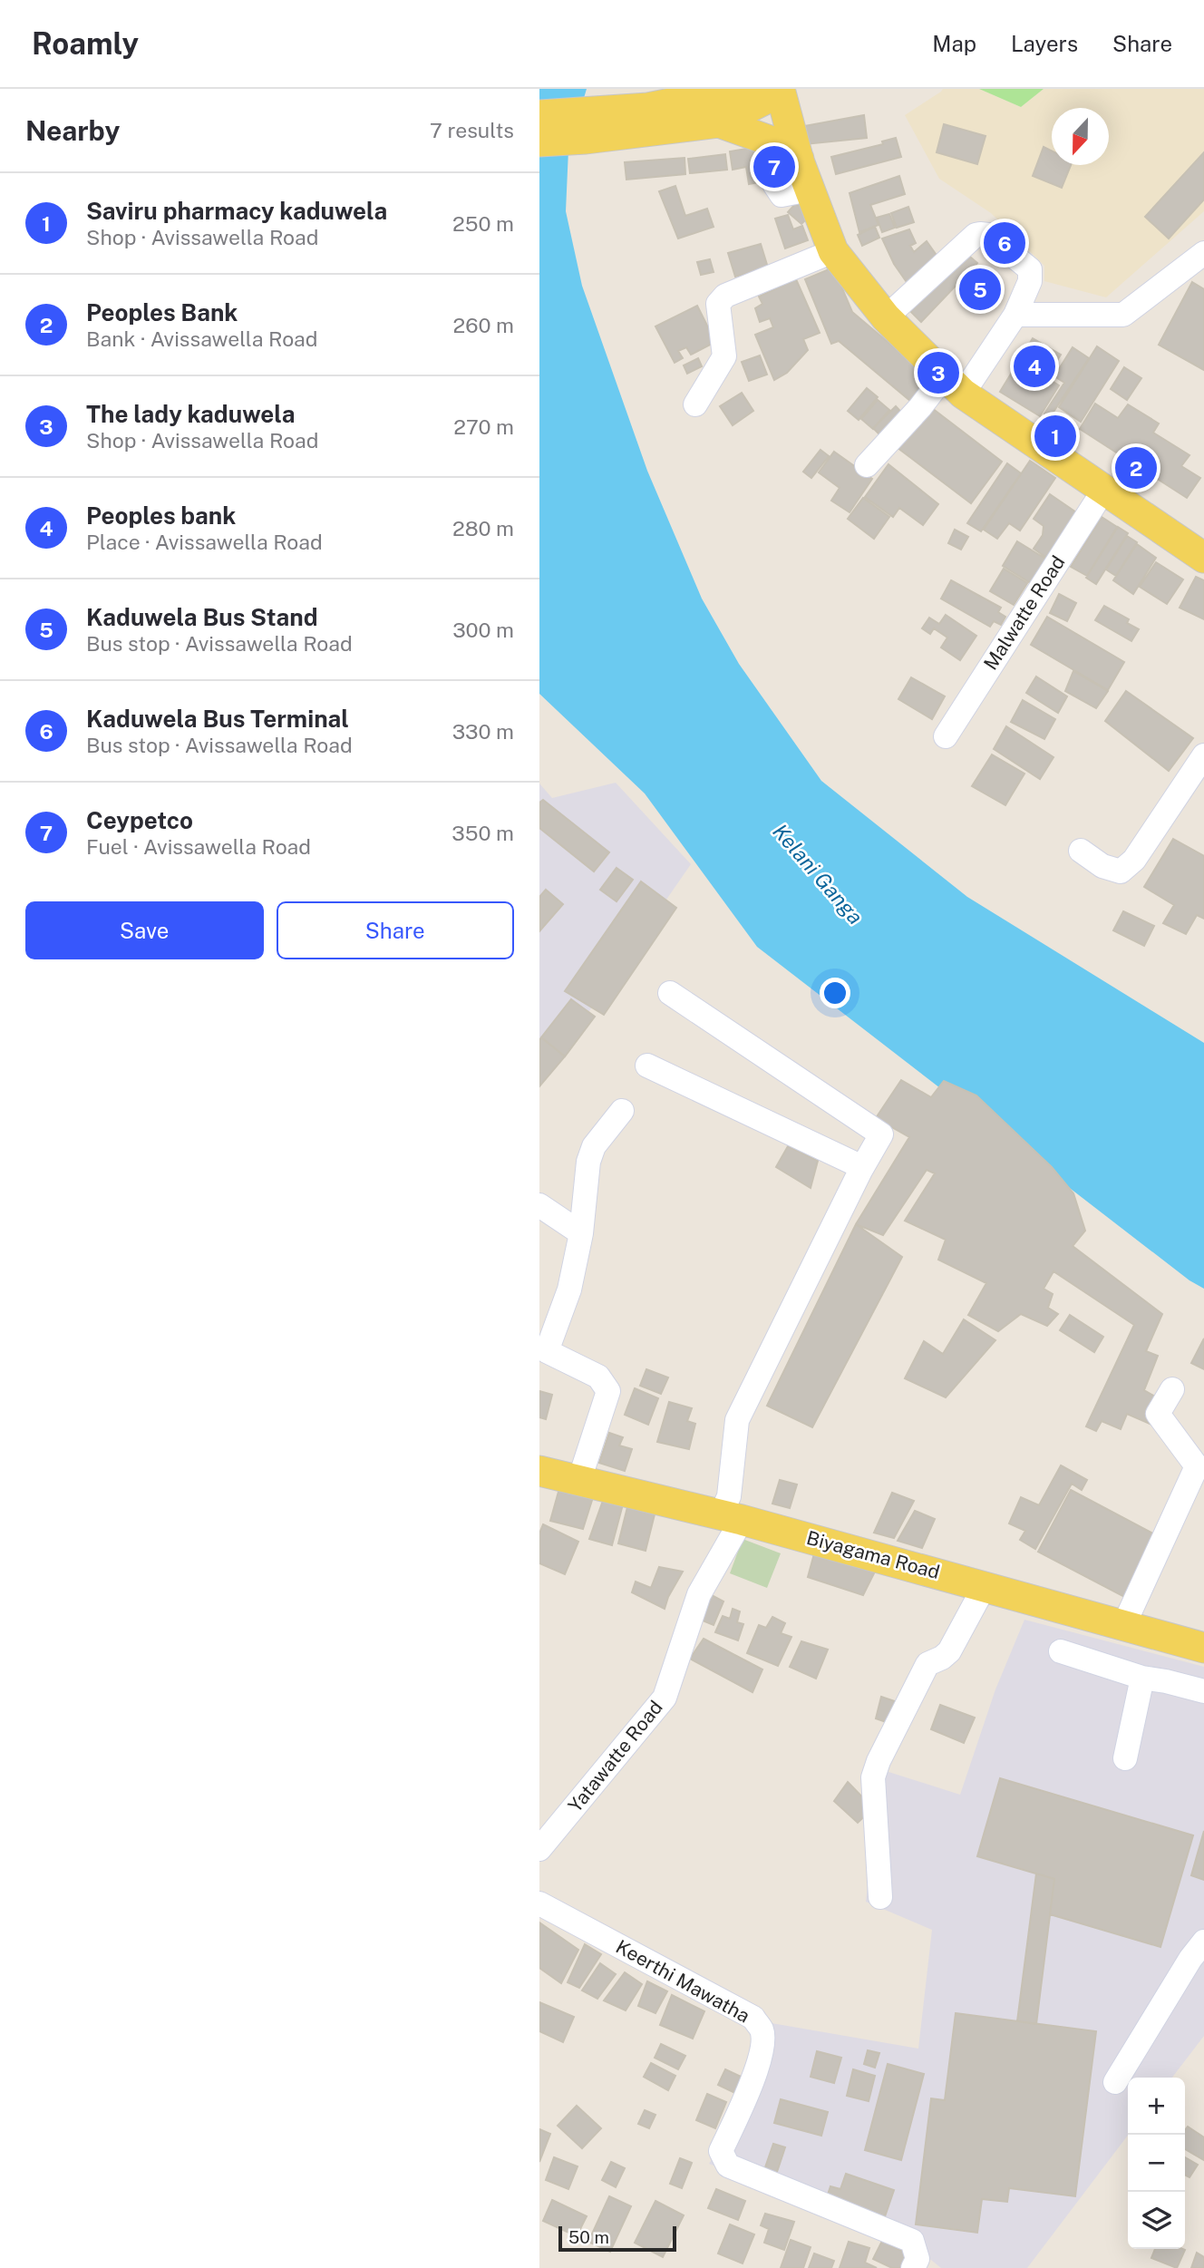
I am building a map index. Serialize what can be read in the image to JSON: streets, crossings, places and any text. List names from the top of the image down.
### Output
{
  "streets": {
    "main road": ["Biyagama Road"],
    "street": ["Malwatte Road", "Yatawatte Road", "Keerthi Mawatha"]
  },
  "crossings": [
    ["Biyagama Road", "Yatawatte Road"]
  ],
  "water": ["Kelani Ganga"],
  "scale_bar": "50 m",
  "north": "bottom",
  "page": {
    "header": "Roamly",
    "nav": ["Map", "Layers", "Share"],
    "heading": ["Nearby", "7 results"],
    "pins": [
      "7",
      "6",
      "5",
      "4",
      "3",
      "1",
      "2"
    ],
    "list": [
      {
        "mark": "1",
        "name": "Saviru pharmacy kaduwela",
        "note": "Shop · Avissawella Road",
        "value": "250 m"
      },
      {
        "mark": "2",
        "name": "Peoples Bank",
        "note": "Bank · Avissawella Road",
        "value": "260 m"
      },
      {
        "mark": "3",
        "name": "The lady kaduwela",
        "note": "Shop · Avissawella Road",
        "value": "270 m"
      },
      {
        "mark": "4",
        "name": "Peoples bank",
        "note": "Place · Avissawella Road",
        "value": "280 m"
      },
      {
        "mark": "5",
        "name": "Kaduwela Bus Stand",
        "note": "Bus stop · Avissawella Road",
        "value": "300 m"
      },
      {
        "mark": "6",
        "name": "Kaduwela Bus Terminal",
        "note": "Bus stop · Avissawella Road",
        "value": "330 m"
      },
      {
        "mark": "7",
        "name": "Ceypetco",
        "note": "Fuel · Avissawella Road",
        "value": "350 m"
      }
    ],
    "buttons": ["Save", "Share"],
    "map_buttons": ["+", "−"],
    "scale": "50 m"
  }
}
